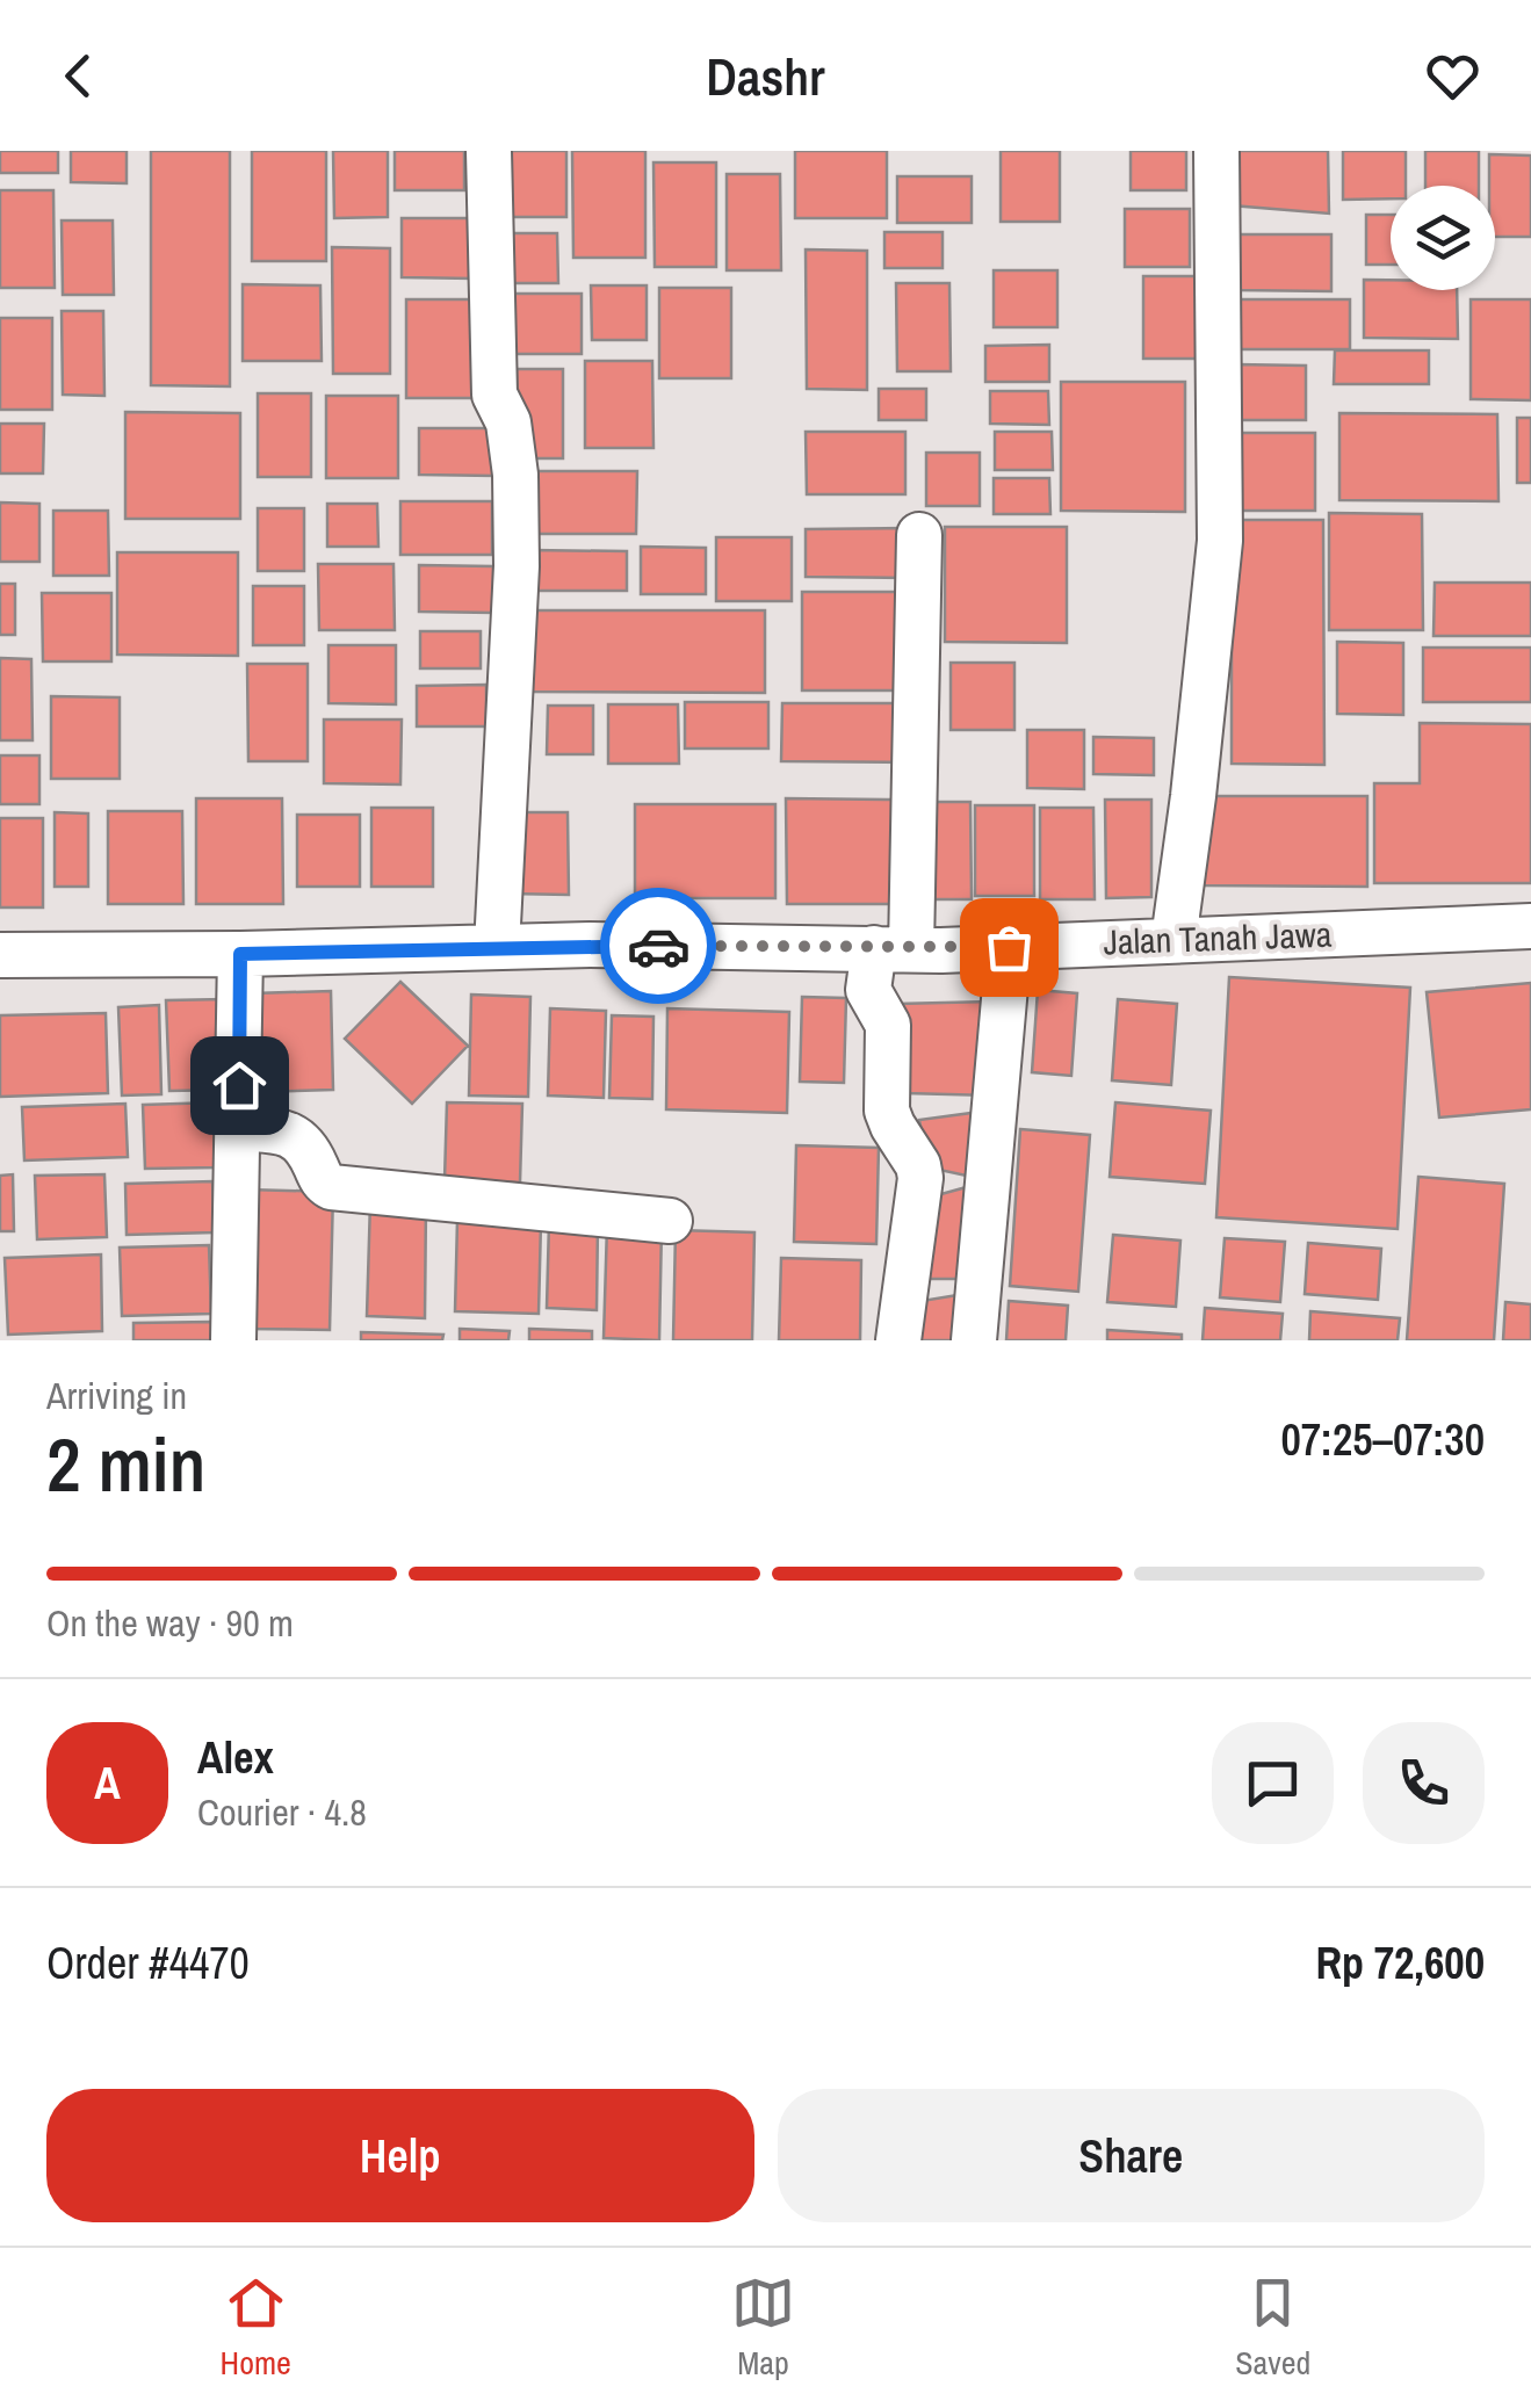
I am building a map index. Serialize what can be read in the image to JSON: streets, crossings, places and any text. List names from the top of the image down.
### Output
{
  "streets": {
    "street": ["Jalan Tanah Jawa"]
  },
  "page": {
    "header": "Dashr",
    "heading": ["2 min", "Arriving in", "07:25–07:30"],
    "panel": [
      "Alex",
      "Courier · 4.8",
      "Order #4470",
      "Rp 72,600"
    ],
    "bar": "On the way · 90 m",
    "round": "A",
    "buttons": ["Help", "Share"],
    "tabs": ["Home", "Map", "Saved"]
  }
}
